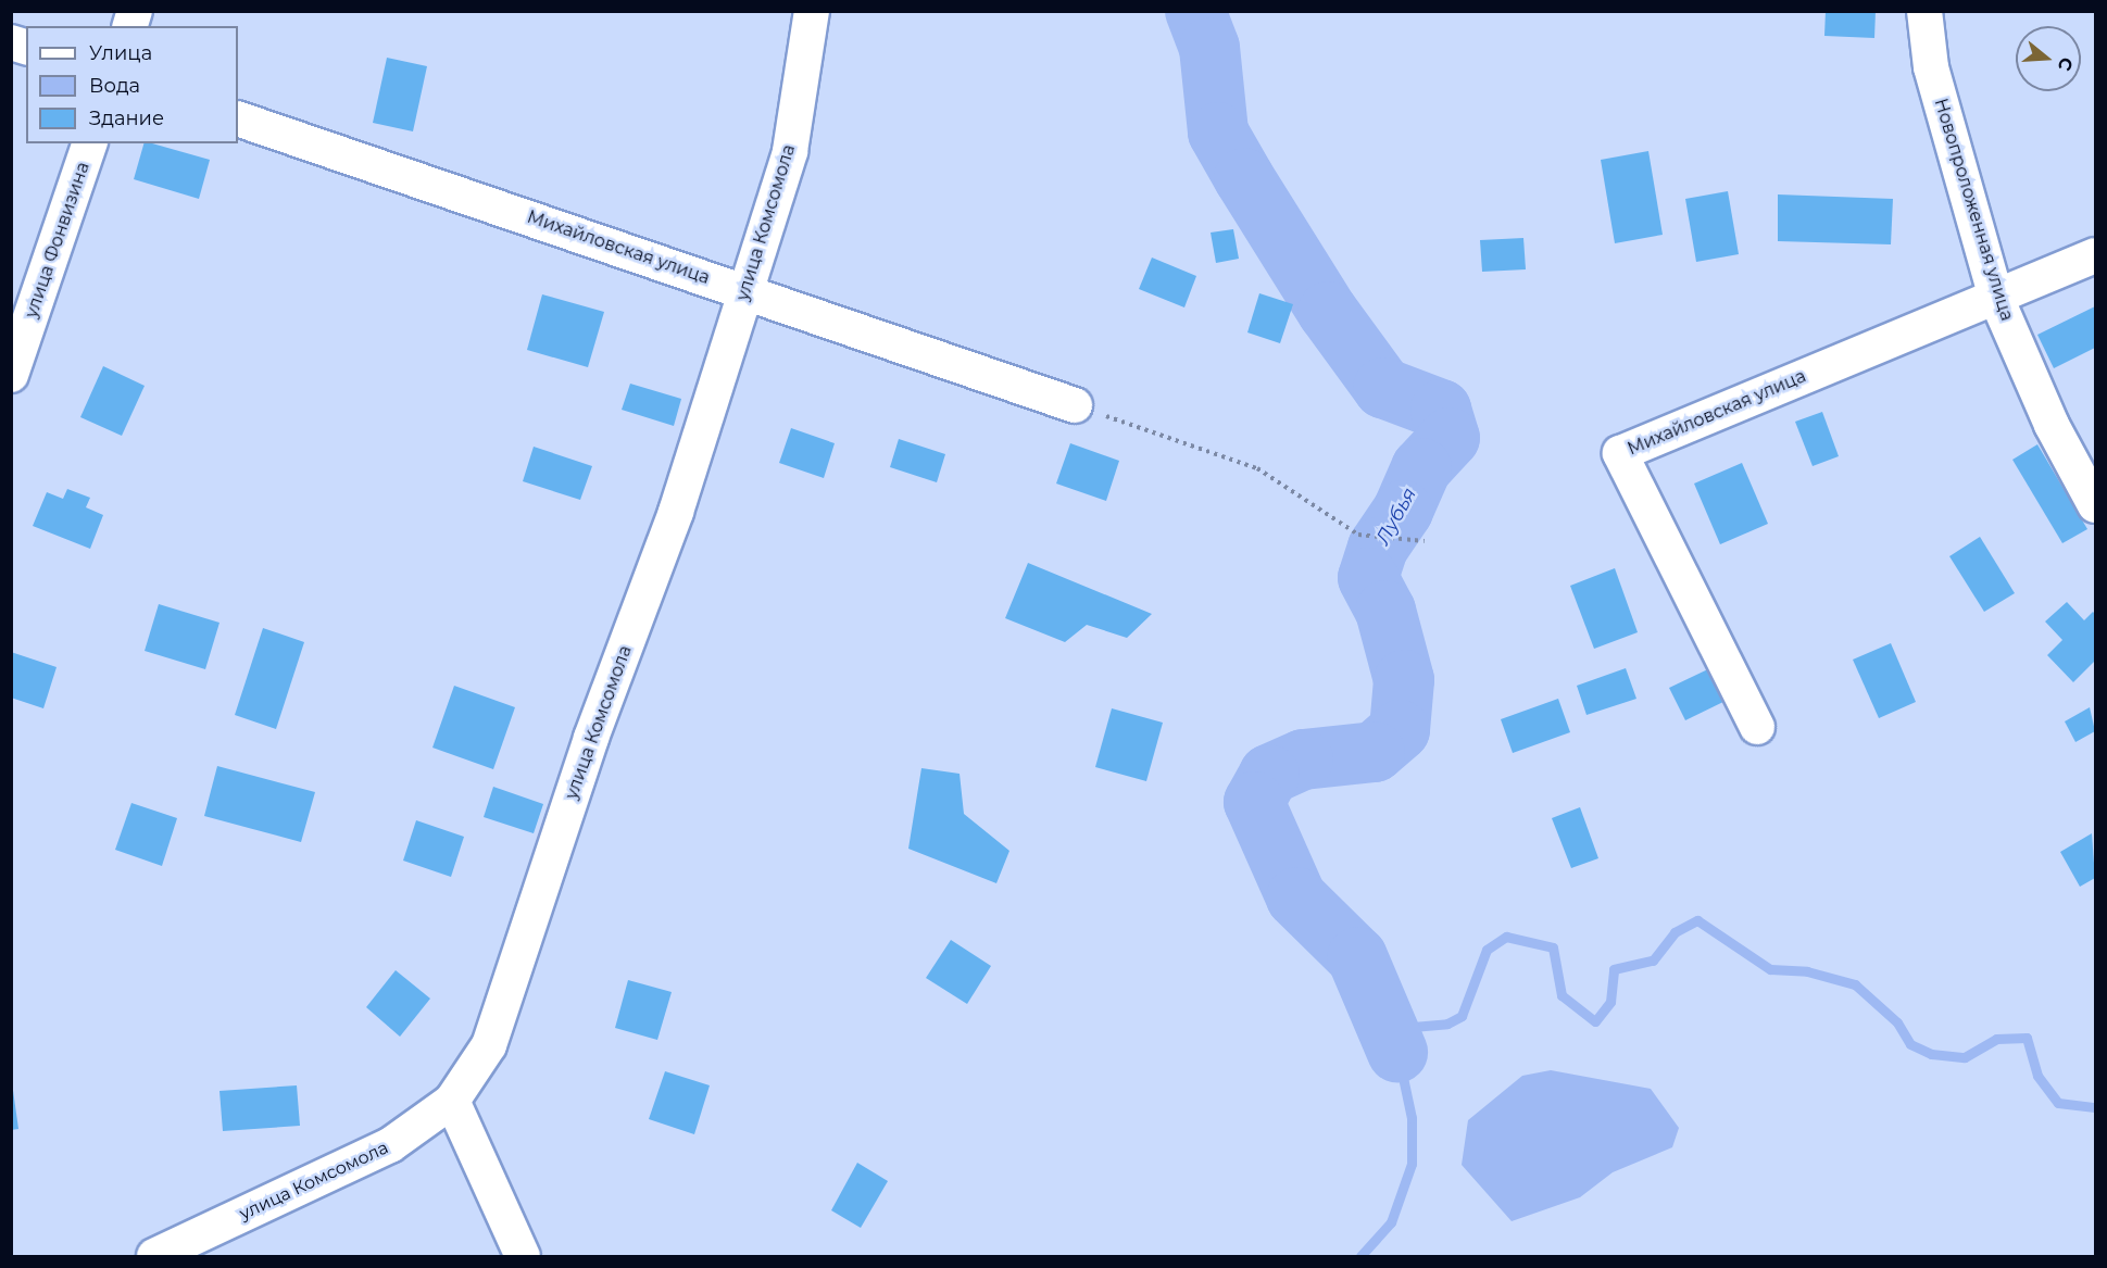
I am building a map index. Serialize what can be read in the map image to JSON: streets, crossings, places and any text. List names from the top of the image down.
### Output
{
  "streets": {
    "street": [
      "Новопроложенная улица",
      "улица Комсомола",
      "улица Фонвизина",
      "Михайловская улица"
    ]
  },
  "crossings": [
    ["Новопроложенная улица", "Михайловская улица"],
    ["улица Комсомола", "Михайловская улица"]
  ],
  "water": ["Лубья"],
  "legend": ["Улица", "Вода", "Здание"],
  "north": "right"
}
